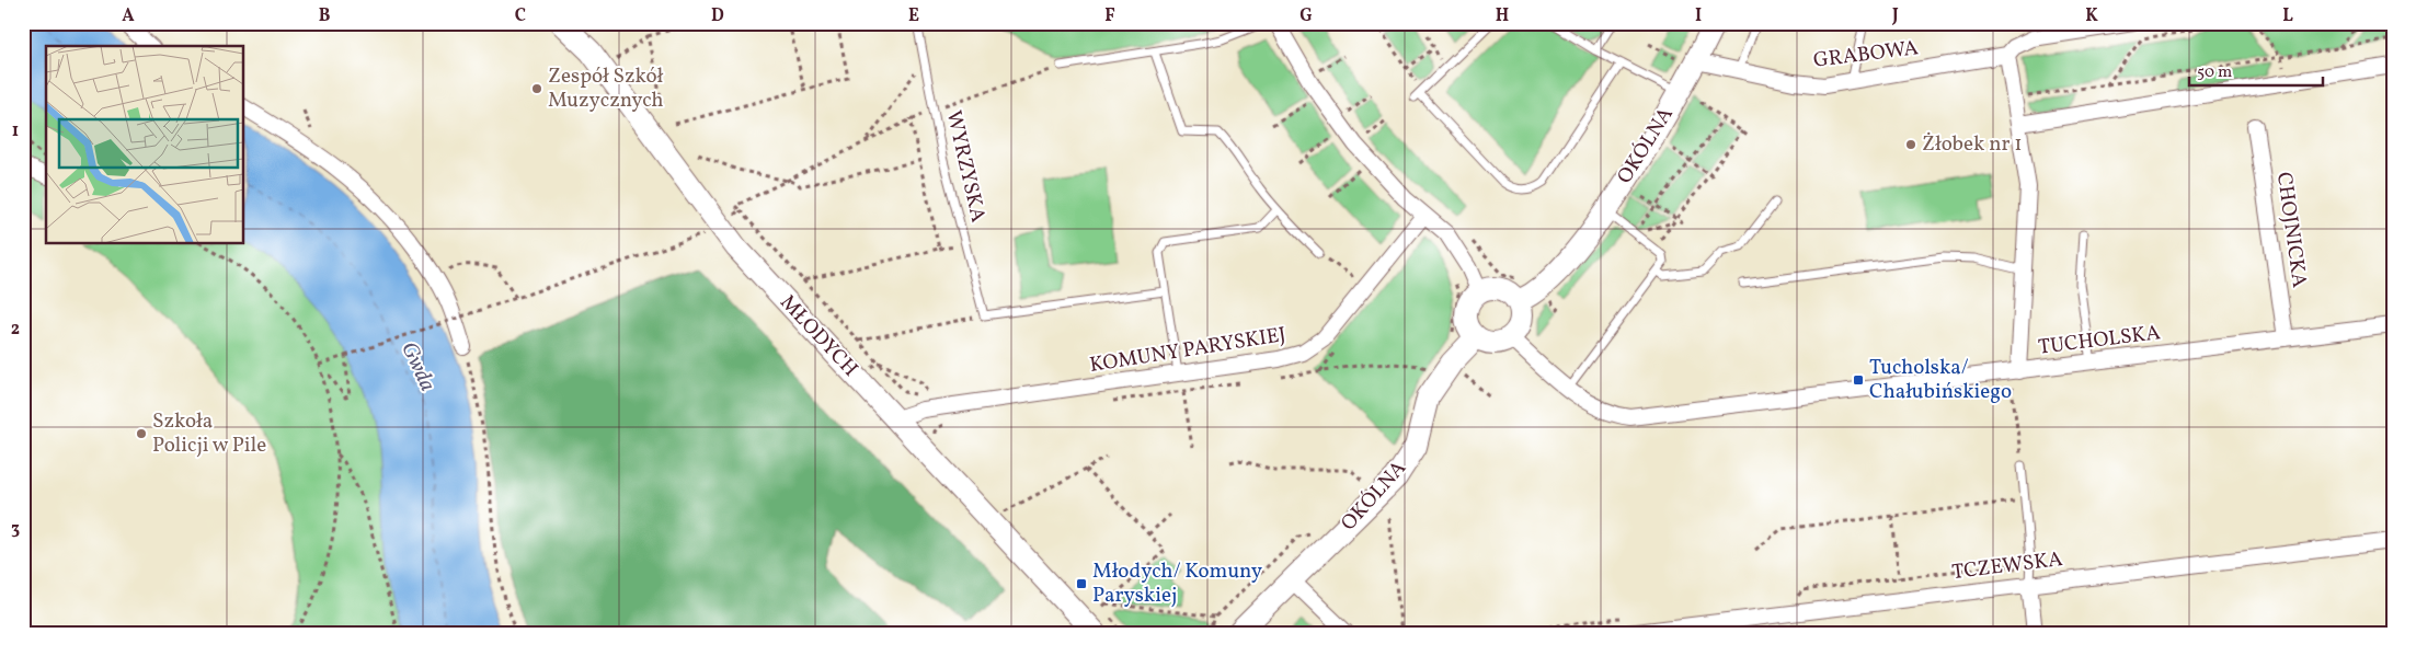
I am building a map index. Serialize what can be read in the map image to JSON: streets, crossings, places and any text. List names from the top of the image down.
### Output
{
  "streets": {
    "street": [
      "GRABOWA",
      "OKÓLNA",
      "CHOJNICKA",
      "MŁODYCH",
      "TUCHOLSKA",
      "KOMUNY PARYSKIEJ",
      "TCZEWSKA"
    ],
    "lane": ["WYRZYSKA"]
  },
  "crossings": [
    ["GRABOWA", "OKÓLNA"],
    ["OKÓLNA", "TUCHOLSKA"],
    ["CHOJNICKA", "TUCHOLSKA"],
    ["MŁODYCH", "KOMUNY PARYSKIEJ"]
  ],
  "water": ["Gwda"],
  "places": {
    "other": ["Zespół Szkół Muzycznych", "Żłobek nr 1", "Szkoła Policji w Pile"],
    "transit": ["Tucholska/ Chałubińskiego", "Młodych/ Komuny Paryskiej"]
  },
  "scale_bar": "50 m",
  "grid": {
    "columns": [
      "A",
      "B",
      "C",
      "D",
      "E",
      "F",
      "G",
      "H",
      "I",
      "J",
      "K",
      "L"
    ],
    "rows": ["1", "2", "3"]
  }
}
